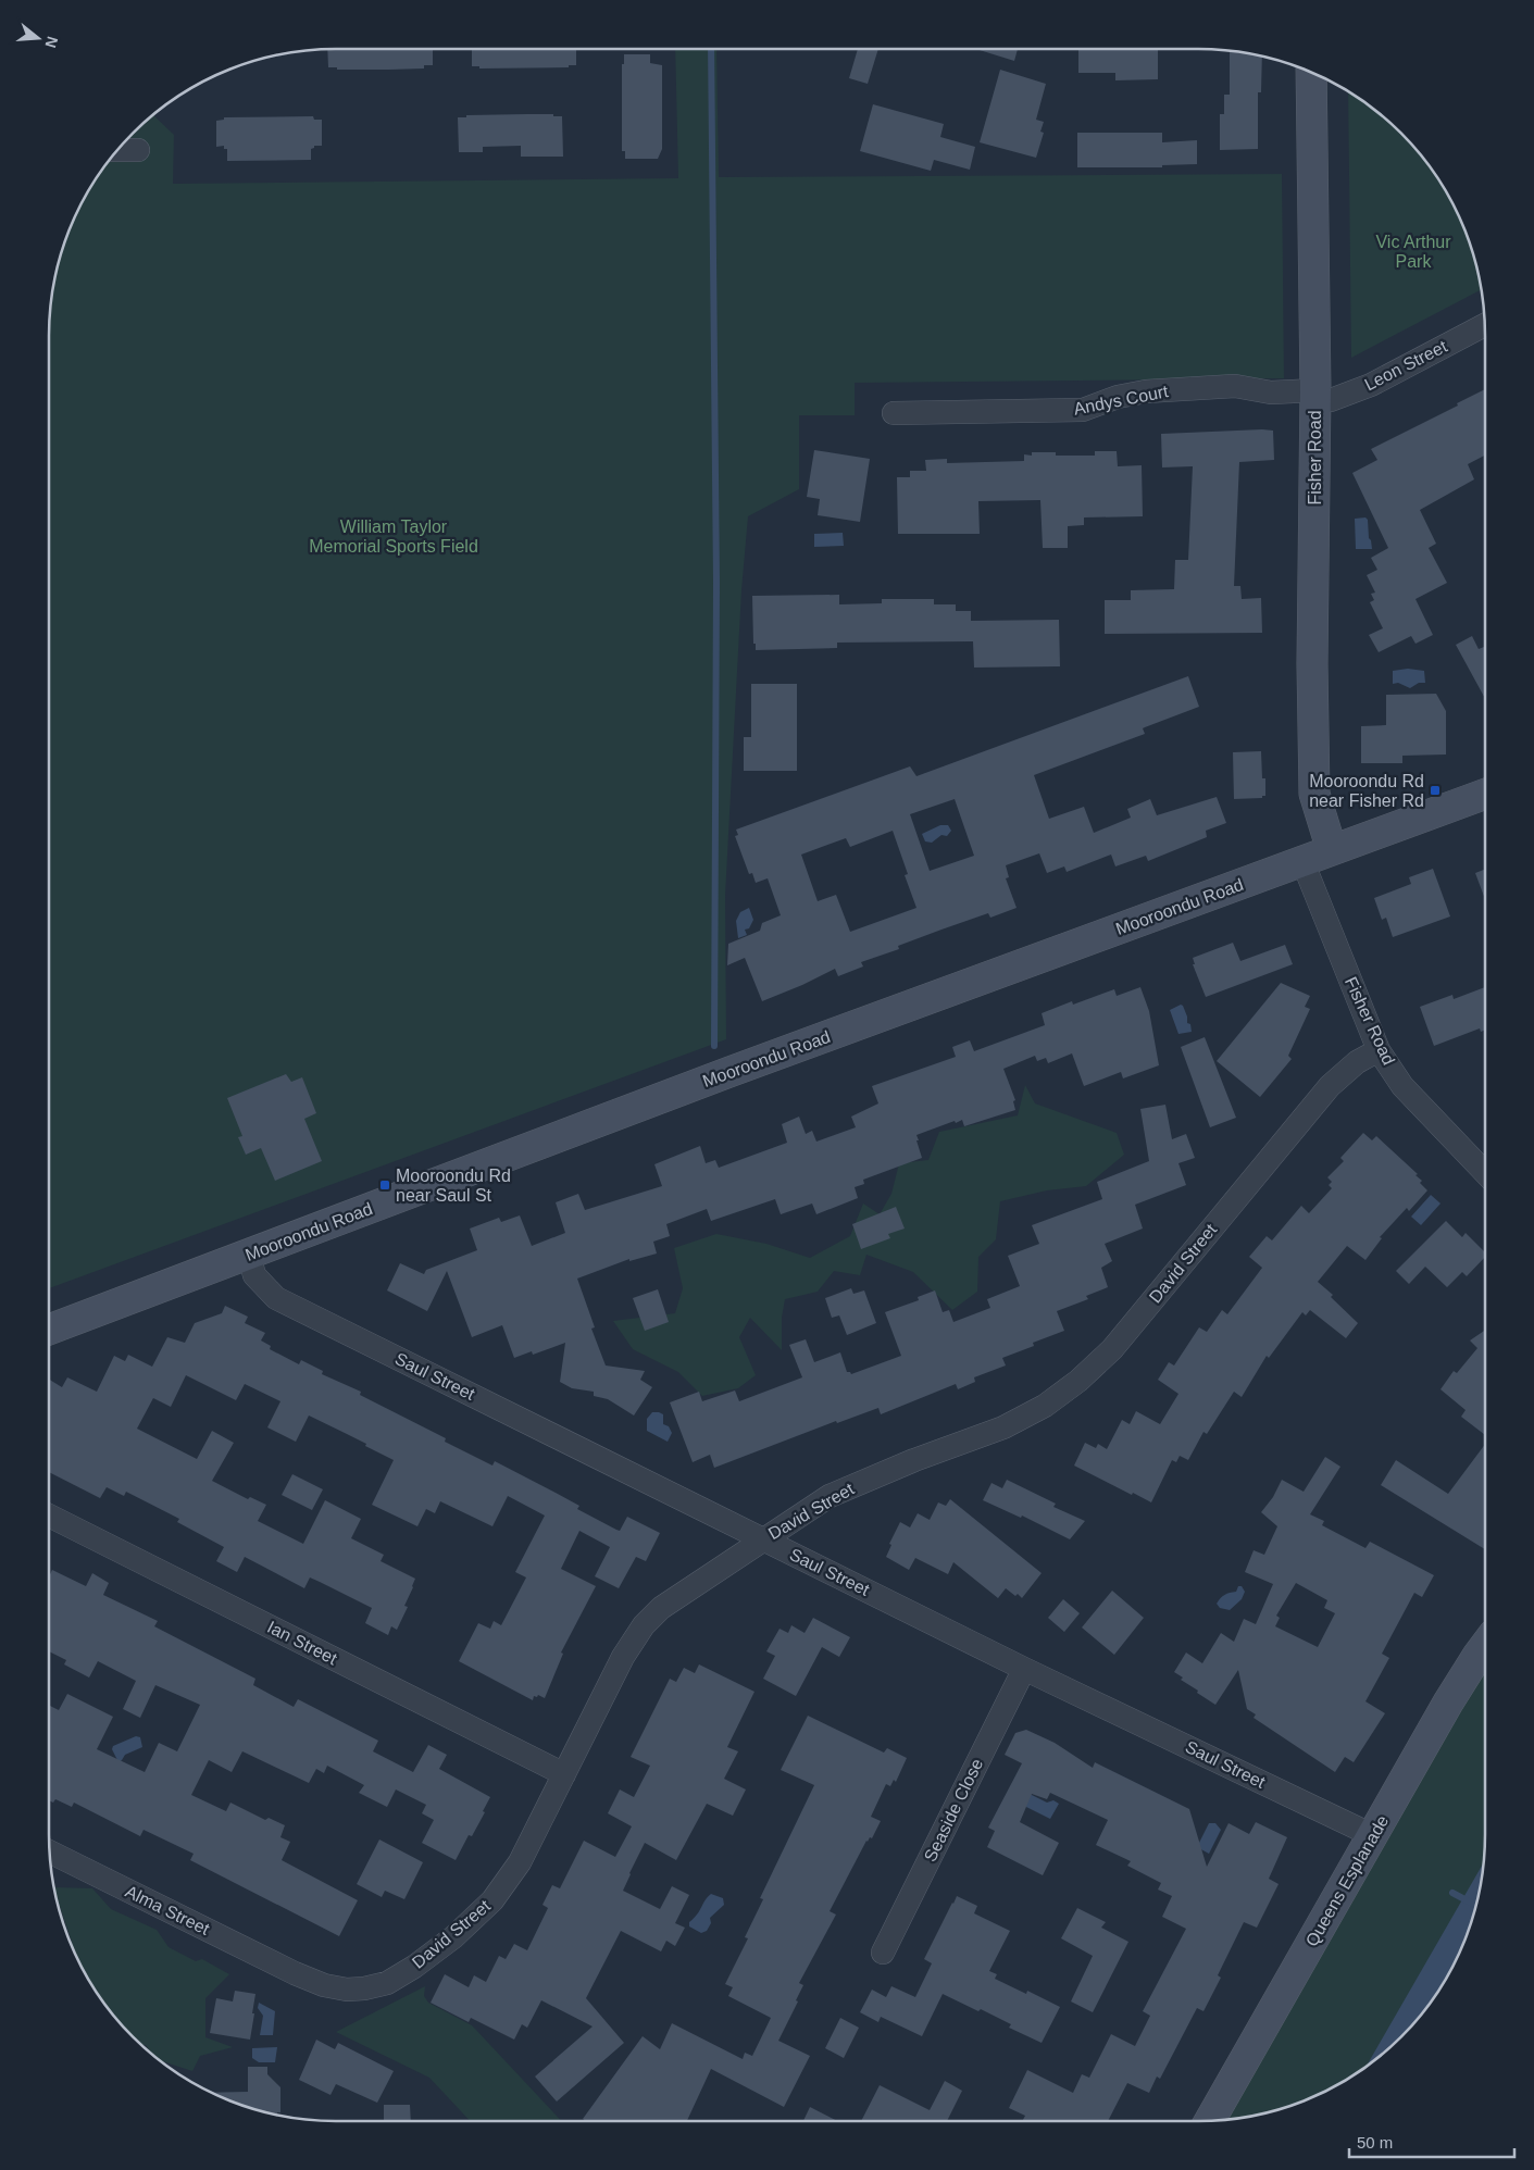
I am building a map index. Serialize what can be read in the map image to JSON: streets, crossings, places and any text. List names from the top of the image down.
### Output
{
  "streets": {
    "street": [
      "Leon Street",
      "Andys Court",
      "Fisher Road",
      "Mooroondu Road",
      "David Street",
      "Saul Street",
      "Ian Street",
      "Seaside Close",
      "Queens Esplanade",
      "Alma Street"
    ]
  },
  "crossings": [
    ["Leon Street", "Andys Court"],
    ["Leon Street", "Fisher Road"],
    ["Andys Court", "Fisher Road"],
    ["Fisher Road", "Mooroondu Road"],
    ["Fisher Road", "David Street"],
    ["Mooroondu Road", "Saul Street"],
    ["David Street", "Saul Street"],
    ["David Street", "Ian Street"],
    ["David Street", "Alma Street"],
    ["Saul Street", "Seaside Close"],
    ["Saul Street", "Queens Esplanade"]
  ],
  "parks": ["Vic Arthur Park", "William Taylor Memorial Sports Field"],
  "places": {
    "transit": ["Mooroondu Rd near Fisher Rd", "Mooroondu Rd near Saul St"]
  },
  "scale_bar": "50 m",
  "north": "right"
}
